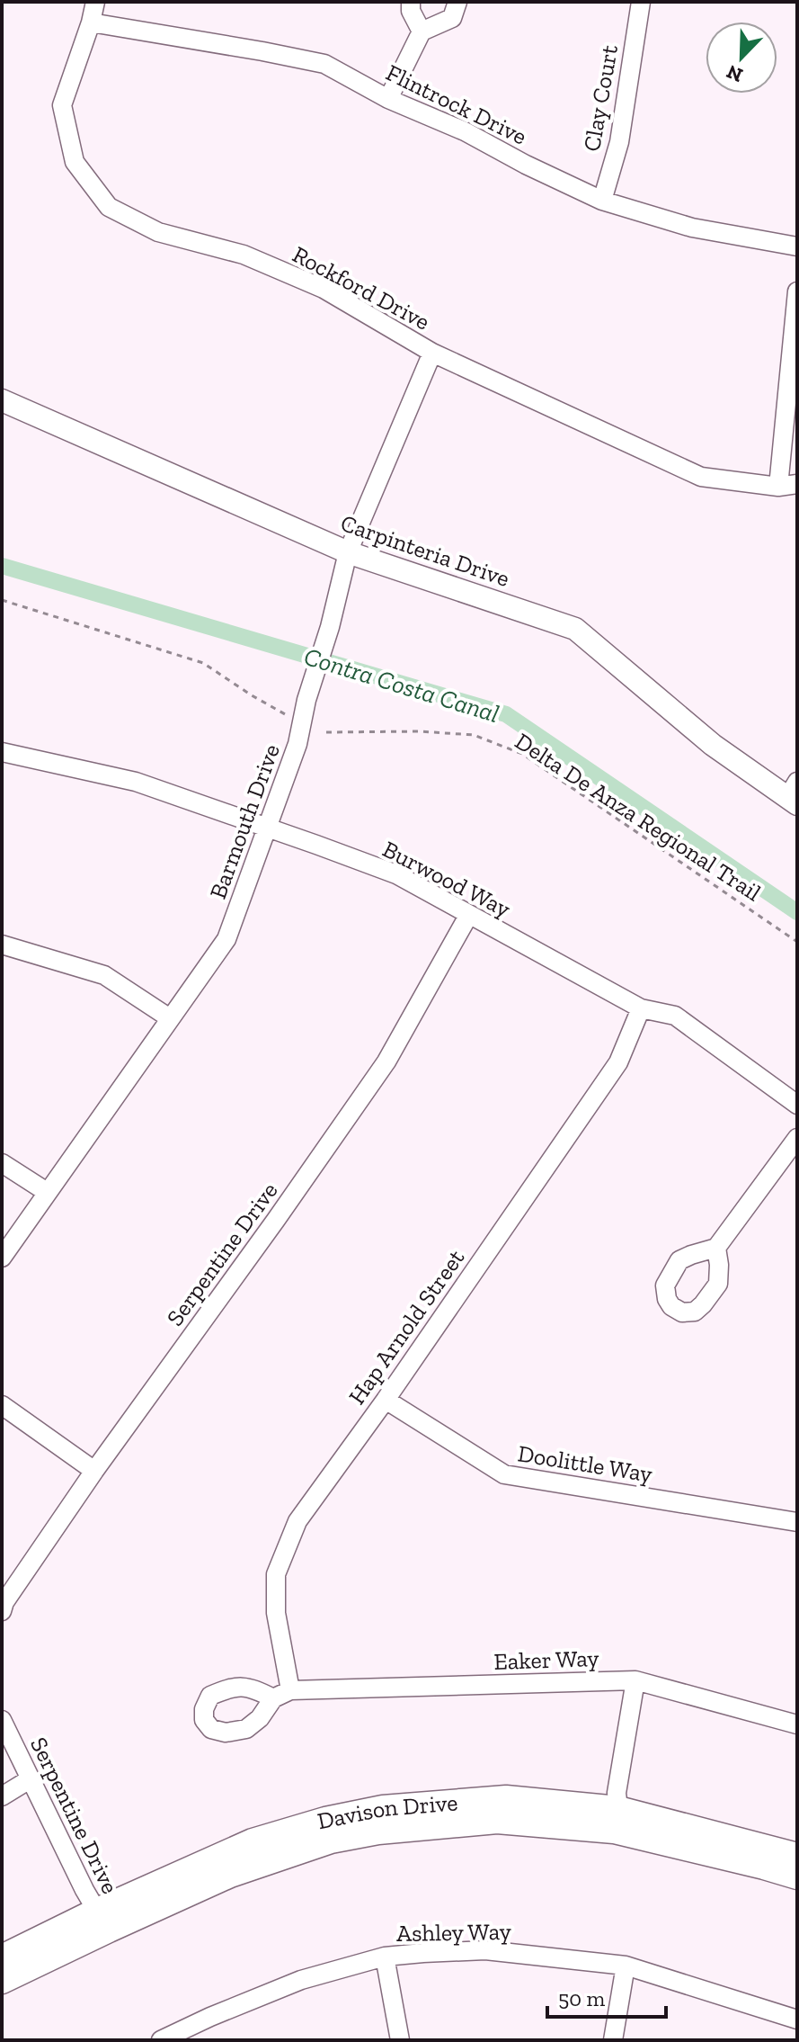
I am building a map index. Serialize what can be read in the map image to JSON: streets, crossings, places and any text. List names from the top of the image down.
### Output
{
  "streets": {
    "main road": ["Davison Drive"],
    "street": [
      "Clay Court",
      "Flintrock Drive",
      "Rockford Drive",
      "Carpinteria Drive",
      "Barmouth Drive",
      "Burwood Way",
      "Serpentine Drive",
      "Hap Arnold Street",
      "Doolittle Way",
      "Eaker Way",
      "Ashley Way"
    ],
    "path": ["Delta De Anza Regional Trail"]
  },
  "crossings": [
    ["Clay Court", "Flintrock Drive"],
    ["Flintrock Drive", "Rockford Drive"],
    ["Rockford Drive", "Barmouth Drive"],
    ["Carpinteria Drive", "Barmouth Drive"],
    ["Barmouth Drive", "Burwood Way"],
    ["Burwood Way", "Serpentine Drive"],
    ["Burwood Way", "Hap Arnold Street"],
    ["Serpentine Drive", "Davison Drive"],
    ["Hap Arnold Street", "Doolittle Way"],
    ["Hap Arnold Street", "Eaker Way"]
  ],
  "water": ["Contra Costa Canal"],
  "scale_bar": "50 m",
  "north": "bottom left"
}
